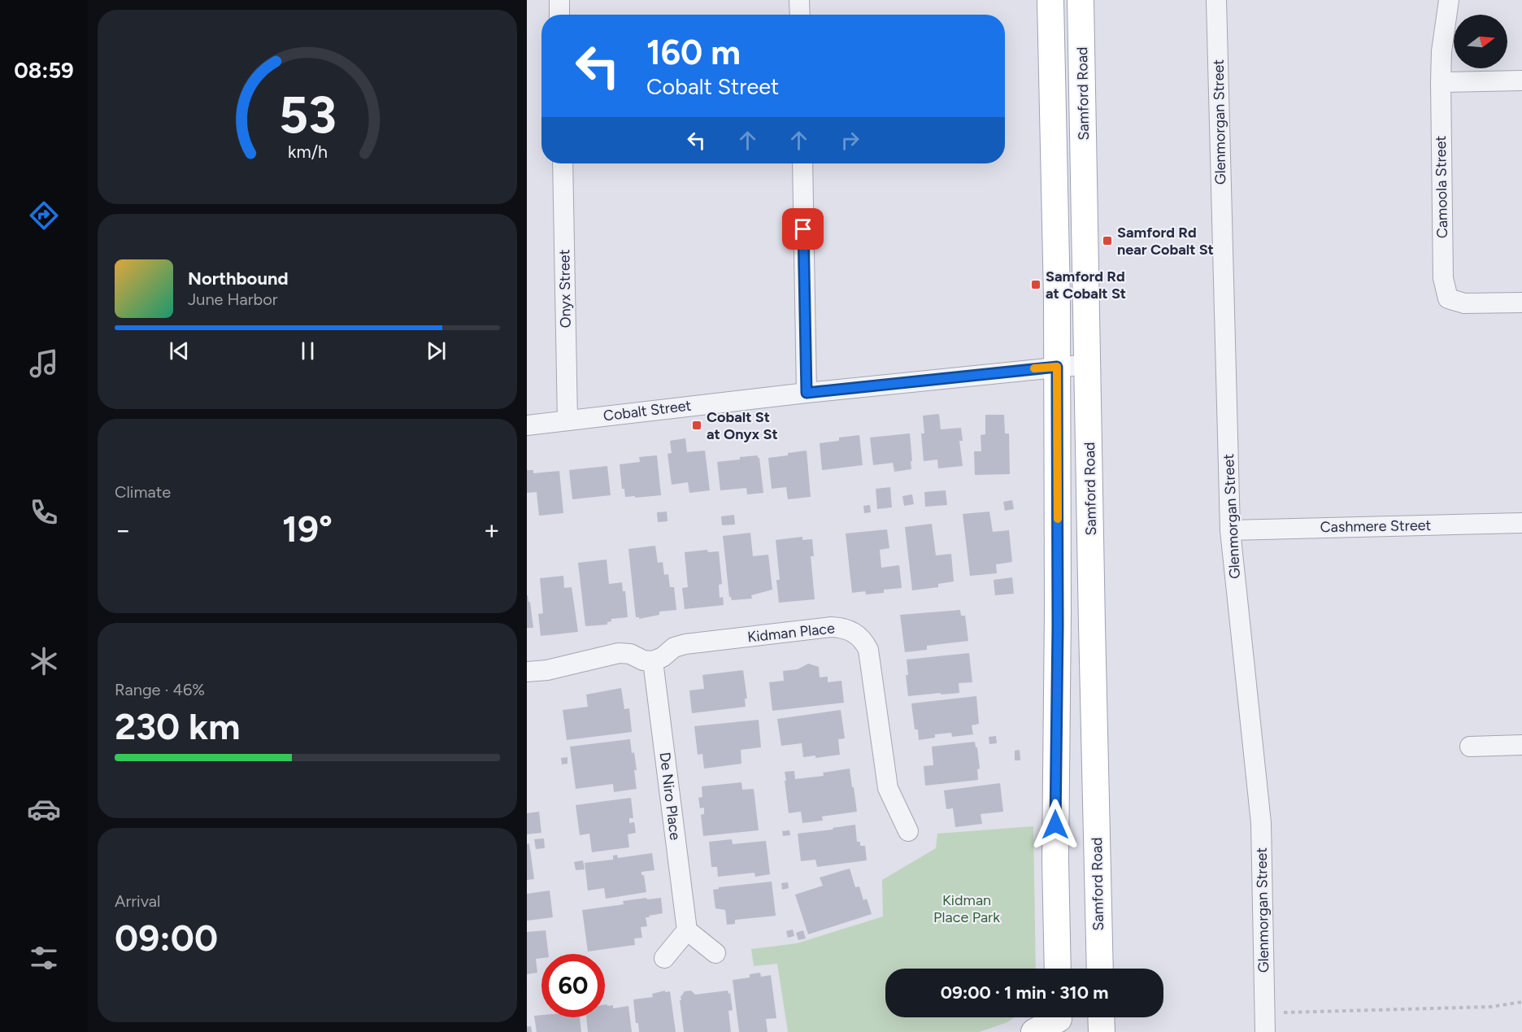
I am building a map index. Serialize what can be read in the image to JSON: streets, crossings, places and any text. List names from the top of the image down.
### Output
{
  "streets": {
    "main road": ["Samford Road"],
    "street": [
      "Glenmorgan Street",
      "Camoola Street",
      "Onyx Street",
      "Cobalt Street",
      "Cashmere Street",
      "Kidman Place",
      "De Niro Place"
    ]
  },
  "crossings": [
    ["Samford Road", "Cobalt Street"],
    ["Glenmorgan Street", "Cashmere Street"],
    ["Onyx Street", "Cobalt Street"],
    ["Kidman Place", "De Niro Place"]
  ],
  "parks": ["Kidman Place Park"],
  "places": {
    "transit": ["Samford Rd near Cobalt St", "Samford Rd at Cobalt St", "Cobalt St at Onyx St"]
  },
  "north": "right",
  "page": {
    "tabs": "08:59",
    "turn": ["160 m", "Cobalt Street"],
    "song": ["Northbound", "June Harbor"],
    "tile": [
      "Climate",
      ["Range · 46%", "230 km"],
      ["Arrival", "09:00"]
    ],
    "heat": ["−", "19°", "+"],
    "limit": "60",
    "trip": "09:00 · 1 min · 310 m",
    "gauge": ["53", "km/h"]
  }
}
